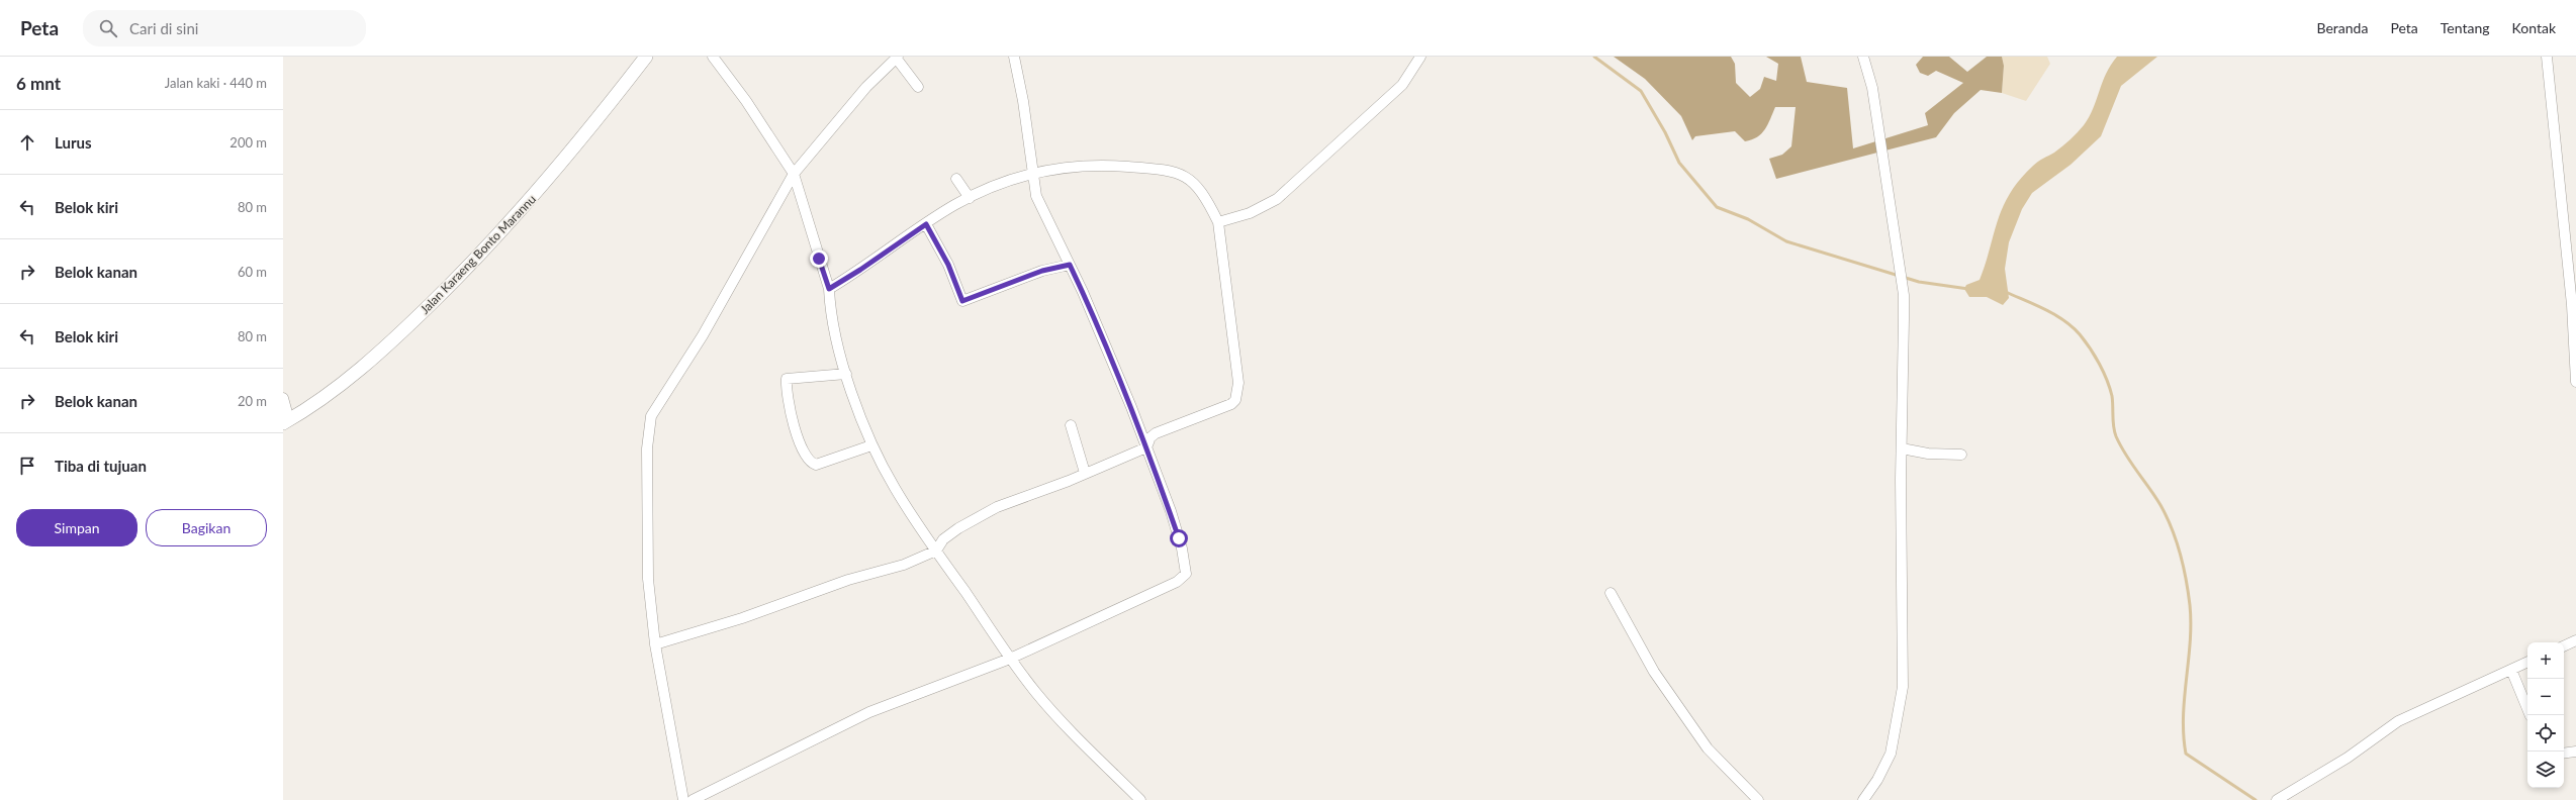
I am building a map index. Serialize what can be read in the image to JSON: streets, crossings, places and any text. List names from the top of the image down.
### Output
{
  "streets": {
    "main road": ["Jalan Karaeng Bonto Marannu"]
  },
  "page": {
    "header": "Peta",
    "search": "Cari di sini",
    "nav": [
      "Beranda",
      "Peta",
      "Tentang",
      "Kontak"
    ],
    "heading": ["6 mnt", "Jalan kaki · 440 m"],
    "list": [
      ["Lurus", "200 m"],
      ["Belok kiri", "80 m"],
      ["Belok kanan", "60 m"],
      ["Belok kiri", "80 m"],
      ["Belok kanan", "20 m"],
      "Tiba di tujuan"
    ],
    "buttons": ["Simpan", "Bagikan"],
    "map_buttons": ["+", "−"]
  }
}
